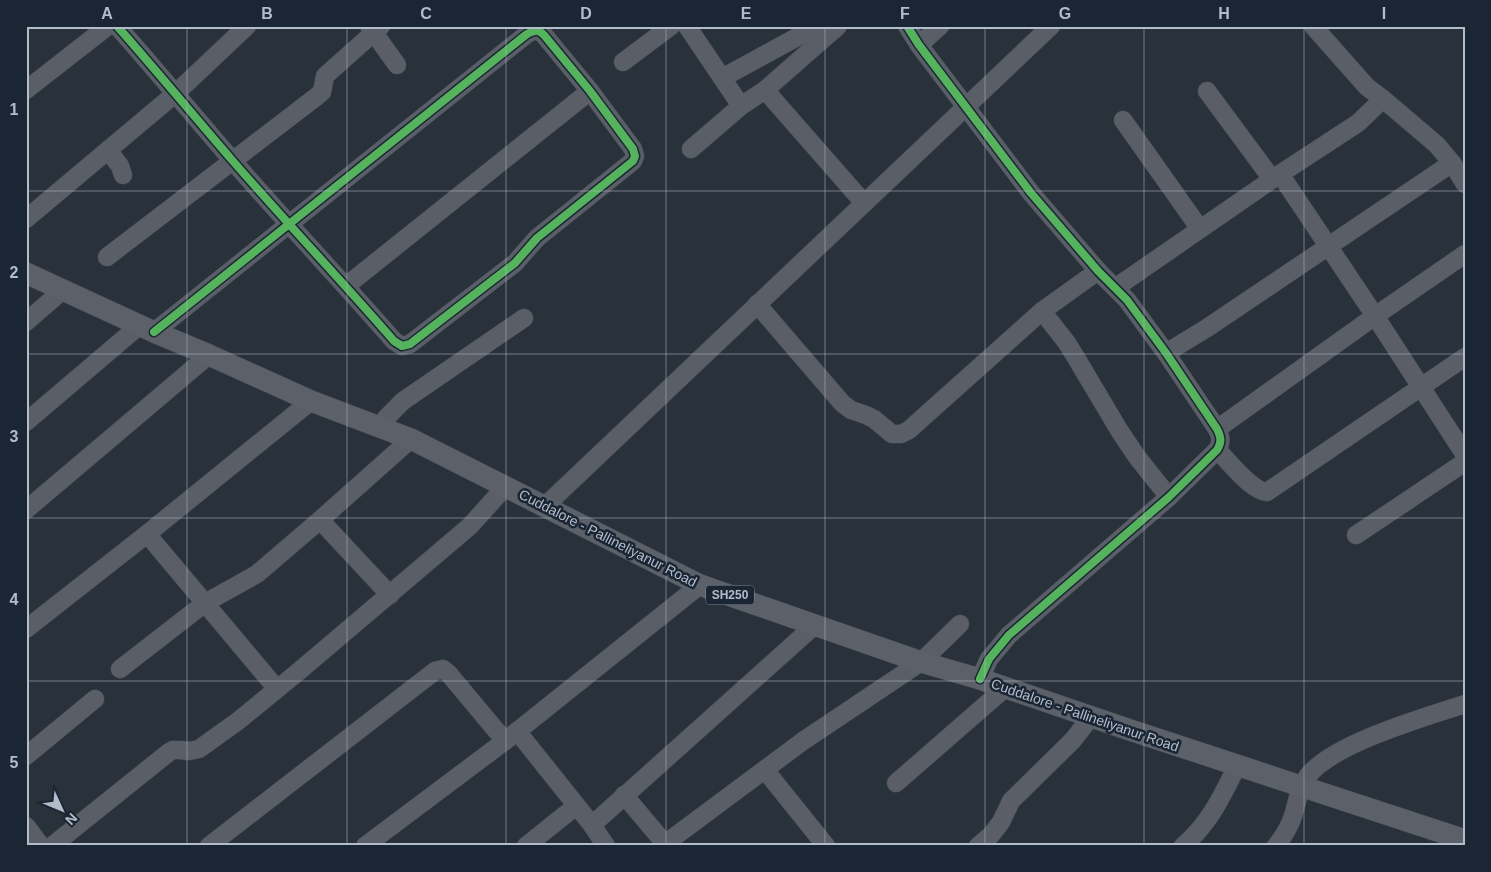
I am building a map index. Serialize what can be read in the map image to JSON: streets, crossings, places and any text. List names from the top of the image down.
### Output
{
  "streets": {
    "main road": ["Cuddalore - Pallineliyanur Road", "SH250"]
  },
  "north": "bottom right",
  "grid": {
    "columns": [
      "A",
      "B",
      "C",
      "D",
      "E",
      "F",
      "G",
      "H",
      "I"
    ],
    "rows": [
      "1",
      "2",
      "3",
      "4",
      "5"
    ]
  }
}
